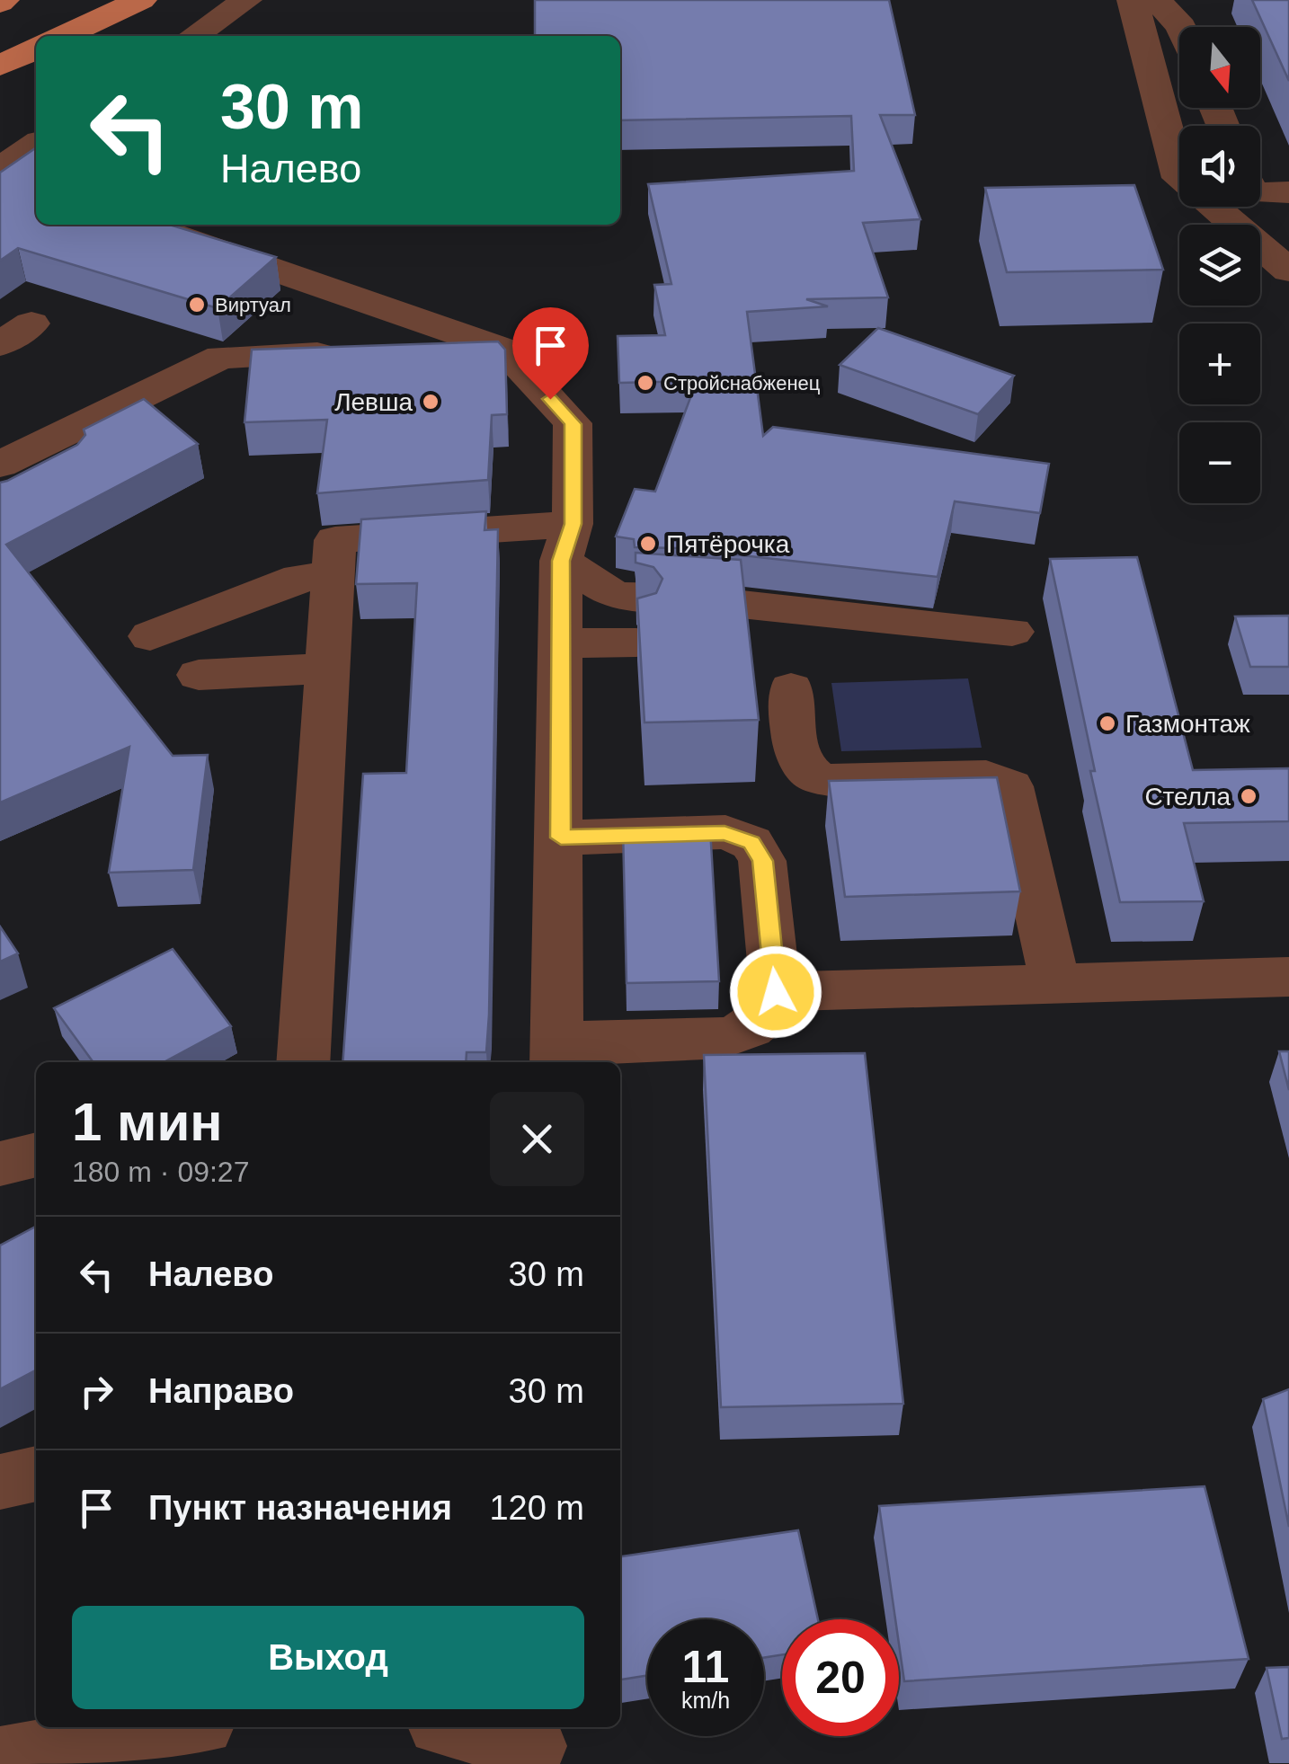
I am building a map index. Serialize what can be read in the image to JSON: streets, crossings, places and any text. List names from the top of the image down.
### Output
{
  "places": [
    "Виртуал",
    "Стройснабженец",
    "Левша",
    "Пятёрочка",
    "Газмонтаж",
    "Стелла"
  ],
  "north": "bottom",
  "page": {
    "map_buttons": ["+", "−"],
    "turn": ["30 m", "Налево"],
    "heading": ["1 мин", "180 m · 09:27"],
    "list": [
      {
        "name": "Налево",
        "value": "30 m"
      },
      {
        "name": "Направо",
        "value": "30 m"
      },
      {
        "name": "Пункт назначения",
        "value": "120 m"
      }
    ],
    "buttons": "Выход",
    "speed": "11 km/h",
    "limit": "20"
  }
}
